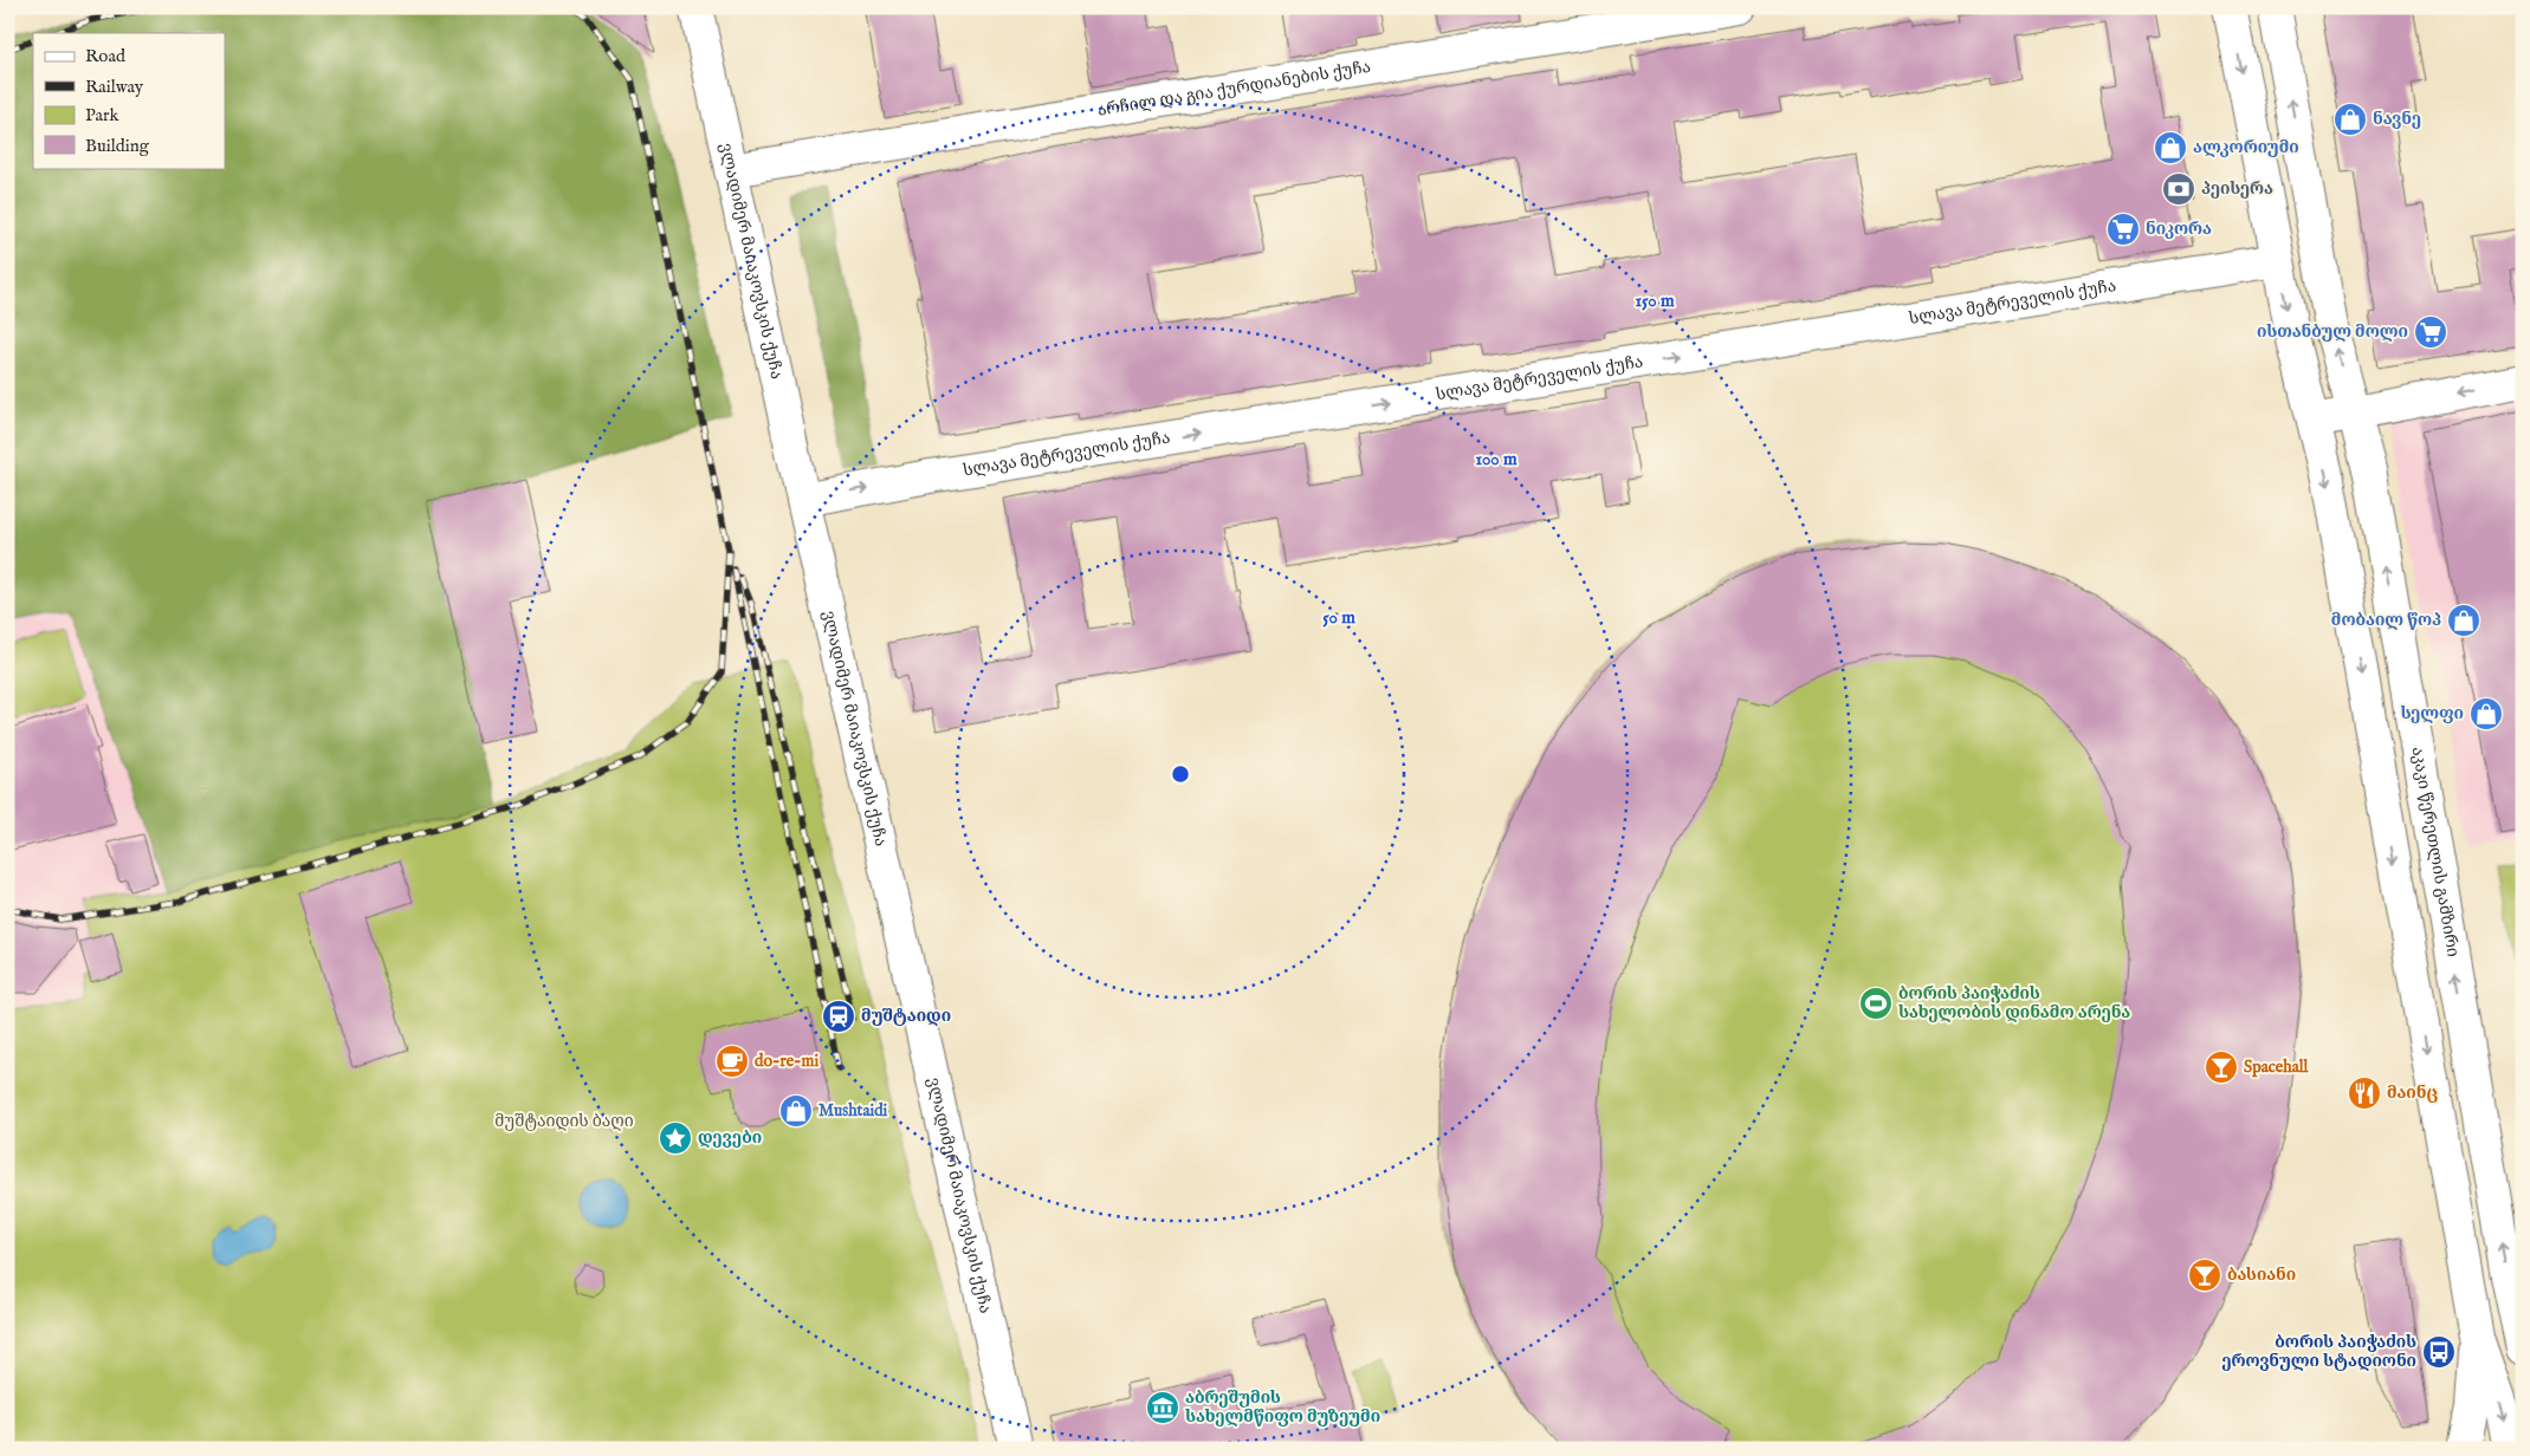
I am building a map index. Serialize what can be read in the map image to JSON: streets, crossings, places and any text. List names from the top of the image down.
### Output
{
  "streets": {
    "street": [
      "არჩილ და გია ქურდიანების ქუჩა",
      "ვლადიმერ მაიაკოვსკის ქუჩა",
      "სლავა მეტრეველის ქუჩა",
      "აკაკი წერეთლის გამზირი"
    ]
  },
  "crossings": [
    ["არჩილ და გია ქურდიანების ქუჩა", "ვლადიმერ მაიაკოვსკის ქუჩა"],
    ["ვლადიმერ მაიაკოვსკის ქუჩა", "სლავა მეტრეველის ქუჩა"]
  ],
  "one_way": ["სლავა მეტრეველის ქუჩა"],
  "parks": ["მუშტაიდის ბაღი"],
  "places": {
    "shop": [
      "ნავნე",
      "ალკორიუმი",
      "მობაილ წოპ",
      "სელფი",
      "Mushtaidi"
    ],
    "bank": ["პეისერა"],
    "supermarket": ["ნიკორა", "ისთანბულ მოლი"],
    "sports": ["ბორის პაიჭაძის სახელობის დინამო არენა"],
    "station": ["მუშტაიდი"],
    "cafe": ["do-re-mi"],
    "bar": ["Spacehall", "ბასიანი"],
    "restaurant": ["მაინც"],
    "place": ["დევები"],
    "bus stop": ["ბორის პაიჭაძის ეროვნული სტადიონი"],
    "museum": ["აბრეშუმის სახელმწიფო მუზეუმი"]
  },
  "legend": [
    "Road",
    "Railway",
    "Park",
    "Building"
  ],
  "rings": ["150 m", "100 m", "50 m"]
}
